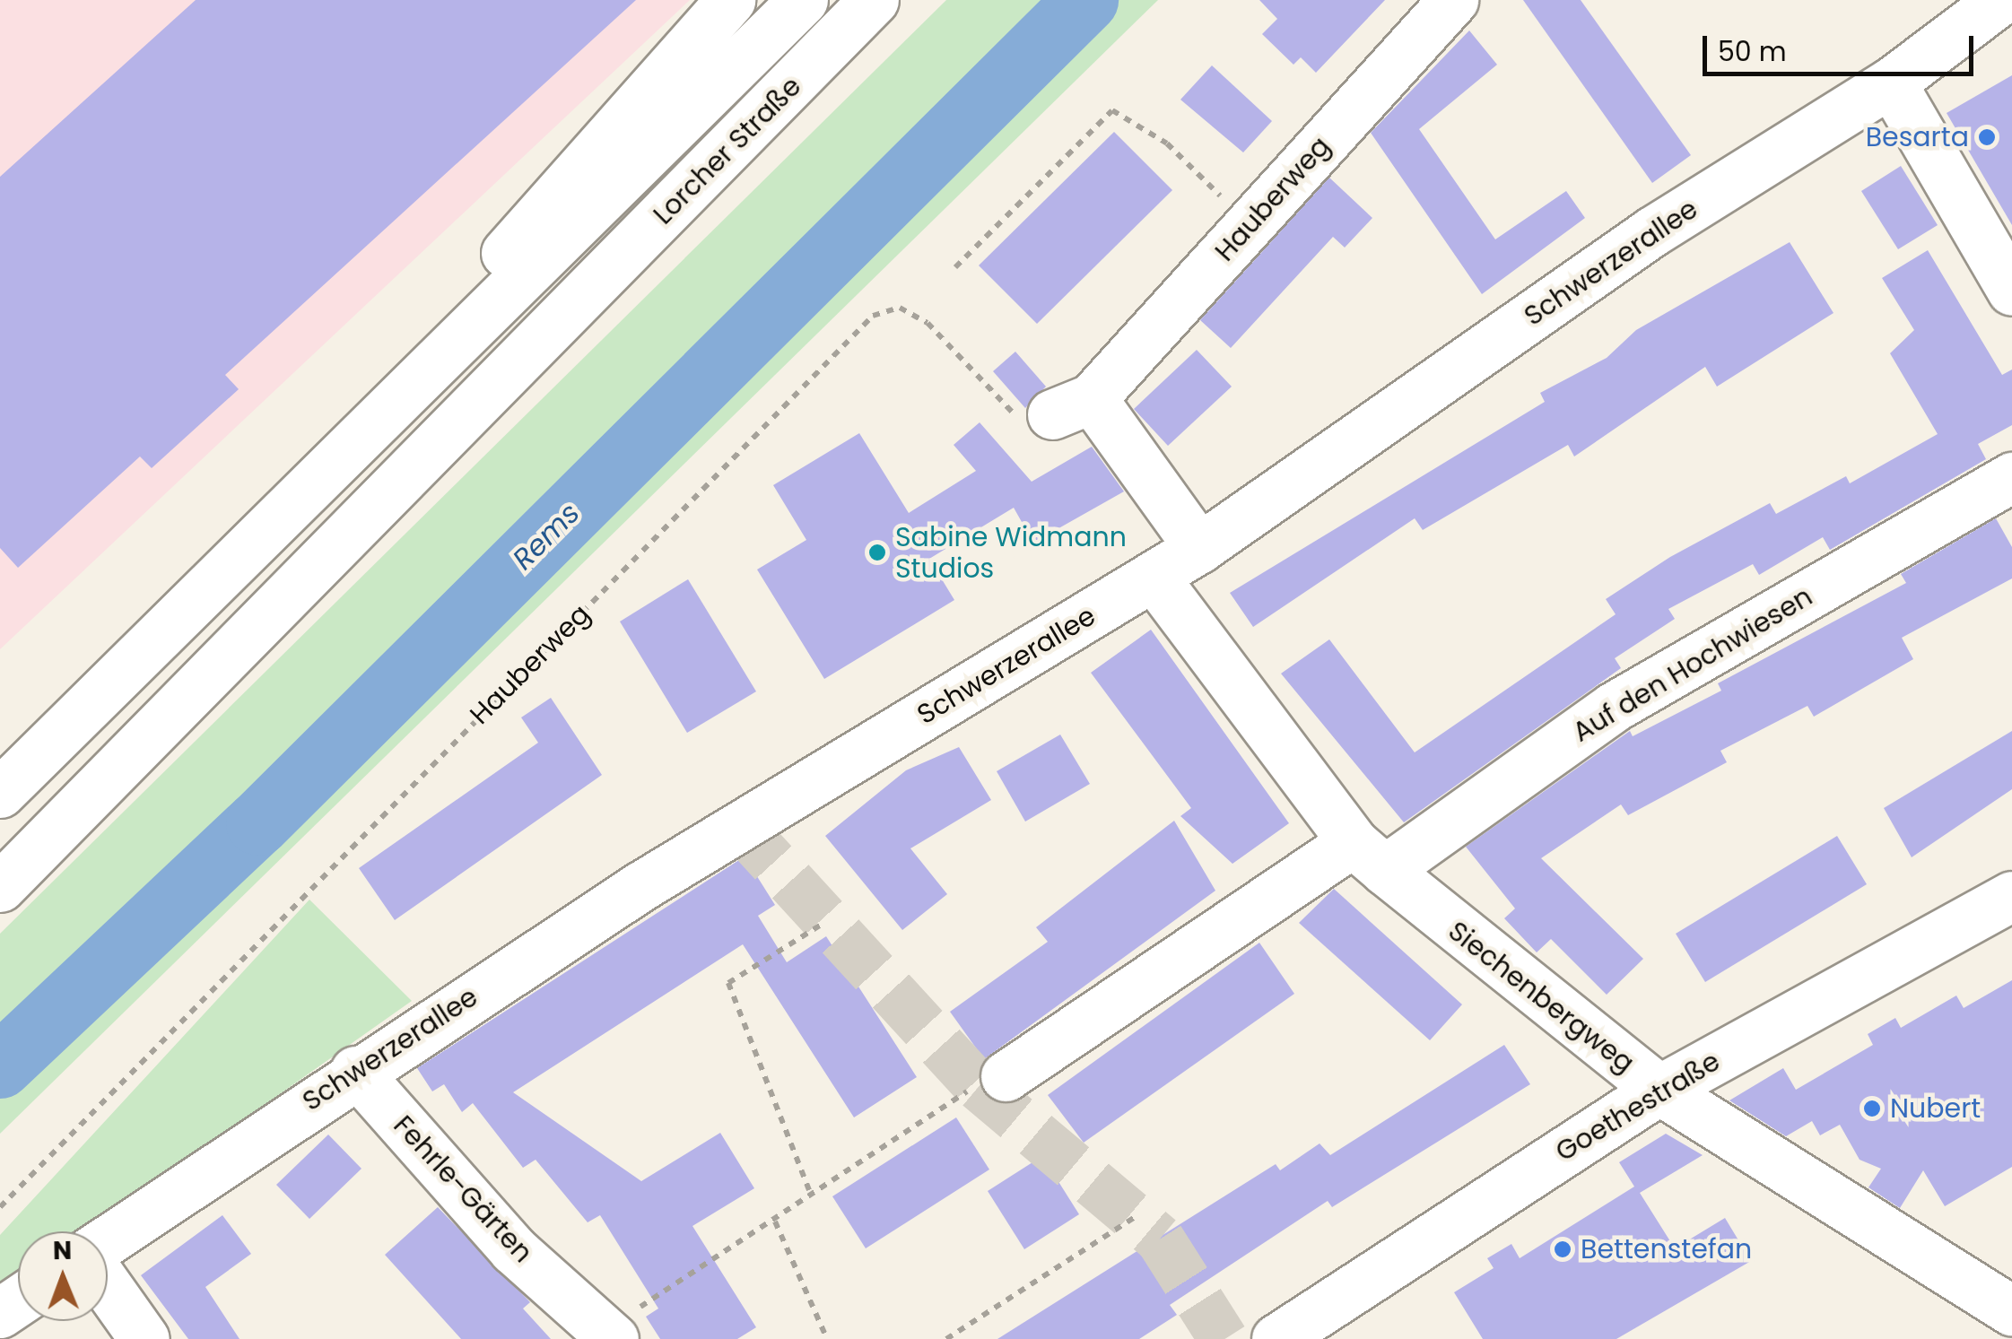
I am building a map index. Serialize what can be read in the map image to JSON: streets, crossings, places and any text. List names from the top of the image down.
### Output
{
  "streets": {
    "main road": [
      "Lorcher Straße",
      "Hauberweg",
      "Schwerzerallee",
      "Auf den Hochwiesen",
      "Siechenbergweg",
      "Goethestraße",
      "Fehrle-Gärten"
    ]
  },
  "crossings": [
    ["Schwerzerallee", "Siechenbergweg"],
    ["Schwerzerallee", "Fehrle-Gärten"],
    ["Auf den Hochwiesen", "Siechenbergweg"],
    ["Siechenbergweg", "Goethestraße"]
  ],
  "water": ["Rems"],
  "places": [
    "Besarta",
    "Sabine Widmann Studios",
    "Nubert",
    "Bettenstefan"
  ],
  "scale_bar": "50 m",
  "north": "top"
}
